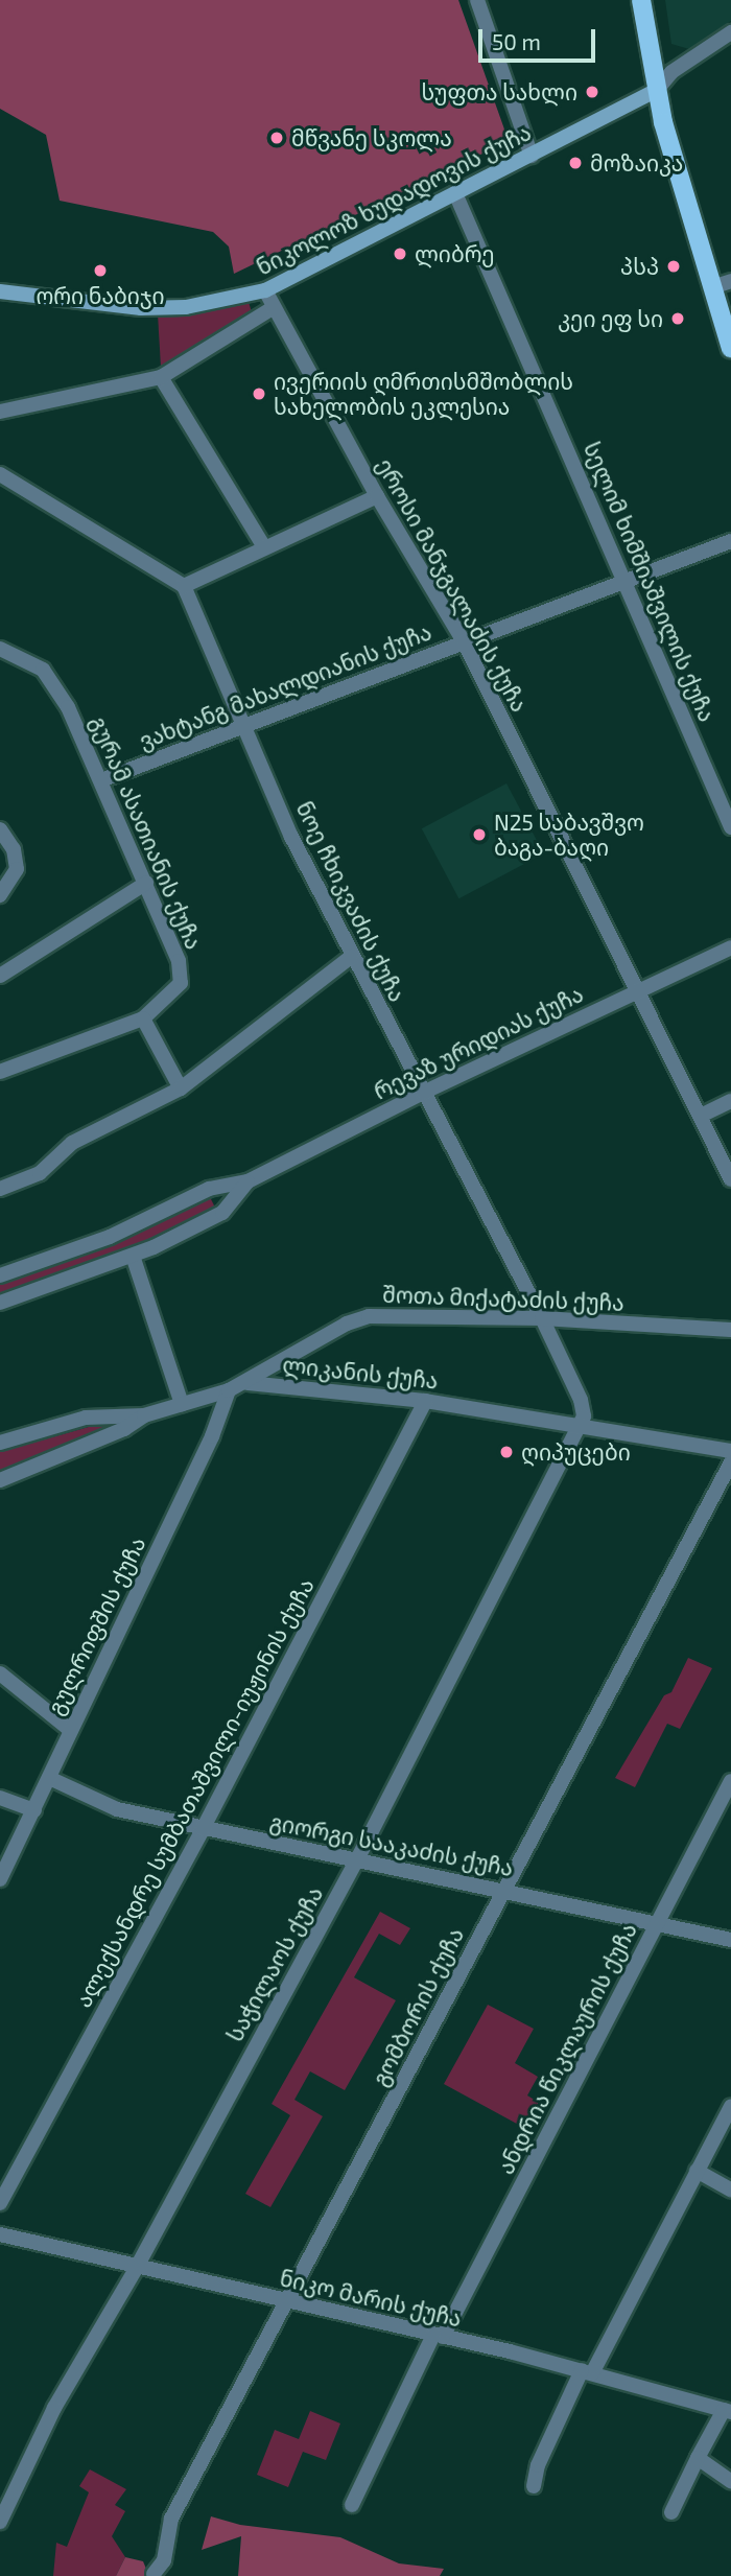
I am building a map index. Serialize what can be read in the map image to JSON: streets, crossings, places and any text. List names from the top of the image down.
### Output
{
  "streets": {
    "main road": ["ნიკოლოზ ხუდადოვის ქუჩა"],
    "street": [
      "სელიმ ხიმშიაშვილის ქუჩა",
      "ეროსი მანჯგალაძის ქუჩა",
      "ვახტანგ მახალდიანის ქუჩა",
      "გურამ ასათიანის ქუჩა",
      "ნოე ჩხიკვაძის ქუჩა",
      "რევაზ ურიდიას ქუჩა",
      "შოთა მიქატაძის ქუჩა",
      "ლიკანის ქუჩა",
      "გულრიფშის ქუჩა",
      "ალექსანდრე სუმბათაშვილი-იუჟინის ქუჩა",
      "გიორგი სააკაძის ქუჩა",
      "საჭილაოს ქუჩა",
      "გომბორის ქუჩა",
      "ანდრია წიკლაურის ქუჩა",
      "ნიკო მარის ქუჩა"
    ]
  },
  "crossings": [
    ["ნიკოლოზ ხუდადოვის ქუჩა", "სელიმ ხიმშიაშვილის ქუჩა"],
    ["ნიკოლოზ ხუდადოვის ქუჩა", "ეროსი მანჯგალაძის ქუჩა"],
    ["სელიმ ხიმშიაშვილის ქუჩა", "ვახტანგ მახალდიანის ქუჩა"],
    ["ეროსი მანჯგალაძის ქუჩა", "ვახტანგ მახალდიანის ქუჩა"],
    ["ეროსი მანჯგალაძის ქუჩა", "რევაზ ურიდიას ქუჩა"],
    ["ვახტანგ მახალდიანის ქუჩა", "გურამ ასათიანის ქუჩა"],
    ["ვახტანგ მახალდიანის ქუჩა", "ნოე ჩხიკვაძის ქუჩა"],
    ["ნოე ჩხიკვაძის ქუჩა", "რევაზ ურიდიას ქუჩა"],
    ["ნოე ჩხიკვაძის ქუჩა", "შოთა მიქატაძის ქუჩა"],
    ["ნოე ჩხიკვაძის ქუჩა", "ლიკანის ქუჩა"],
    ["ნოე ჩხიკვაძის ქუჩა", "საჭილაოს ქუჩა"],
    ["შოთა მიქატაძის ქუჩა", "ლიკანის ქუჩა"],
    ["ლიკანის ქუჩა", "გულრიფშის ქუჩა"],
    ["ლიკანის ქუჩა", "ალექსანდრე სუმბათაშვილი-იუჟინის ქუჩა"],
    ["ლიკანის ქუჩა", "საჭილაოს ქუჩა"],
    ["გულრიფშის ქუჩა", "გიორგი სააკაძის ქუჩა"],
    ["ალექსანდრე სუმბათაშვილი-იუჟინის ქუჩა", "გიორგი სააკაძის ქუჩა"],
    ["გიორგი სააკაძის ქუჩა", "საჭილაოს ქუჩა"],
    ["გიორგი სააკაძის ქუჩა", "გომბორის ქუჩა"],
    ["გიორგი სააკაძის ქუჩა", "ანდრია წიკლაურის ქუჩა"],
    ["საჭილაოს ქუჩა", "ნიკო მარის ქუჩა"],
    ["გომბორის ქუჩა", "ნიკო მარის ქუჩა"],
    ["ანდრია წიკლაურის ქუჩა", "ნიკო მარის ქუჩა"]
  ],
  "places": [
    "სუფთა სახლი",
    "მწვანე სკოლა",
    "მოზაიკა",
    "ლიბრე",
    "პსპ",
    "ორი ნაბიჯი",
    "კეი ეფ სი",
    "ივერიის ღმრთისმშობლის სახელობის ეკლესია",
    "N25 საბავშვო ბაგა-ბაღი",
    "ღიპუცები"
  ],
  "scale_bar": "50 m"
}
